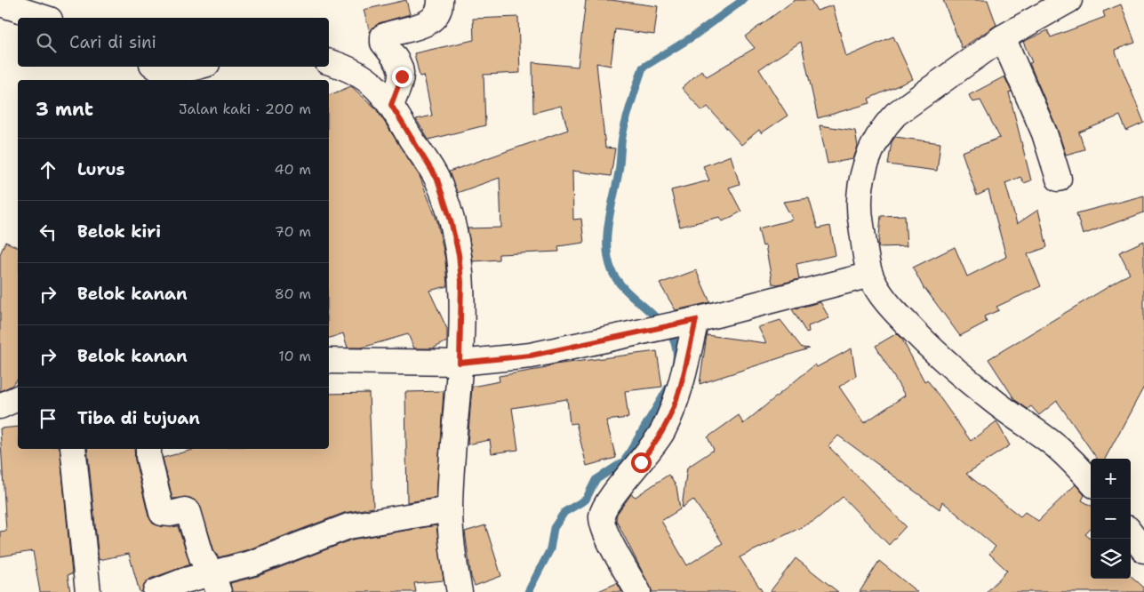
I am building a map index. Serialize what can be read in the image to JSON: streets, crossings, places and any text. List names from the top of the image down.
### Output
{
  "page": {
    "search": "Cari di sini",
    "heading": ["3 mnt", "Jalan kaki · 200 m"],
    "list": [
      ["Lurus", "40 m"],
      ["Belok kiri", "70 m"],
      ["Belok kanan", "80 m"],
      ["Belok kanan", "10 m"],
      "Tiba di tujuan"
    ],
    "map_buttons": ["+", "−"]
  }
}
